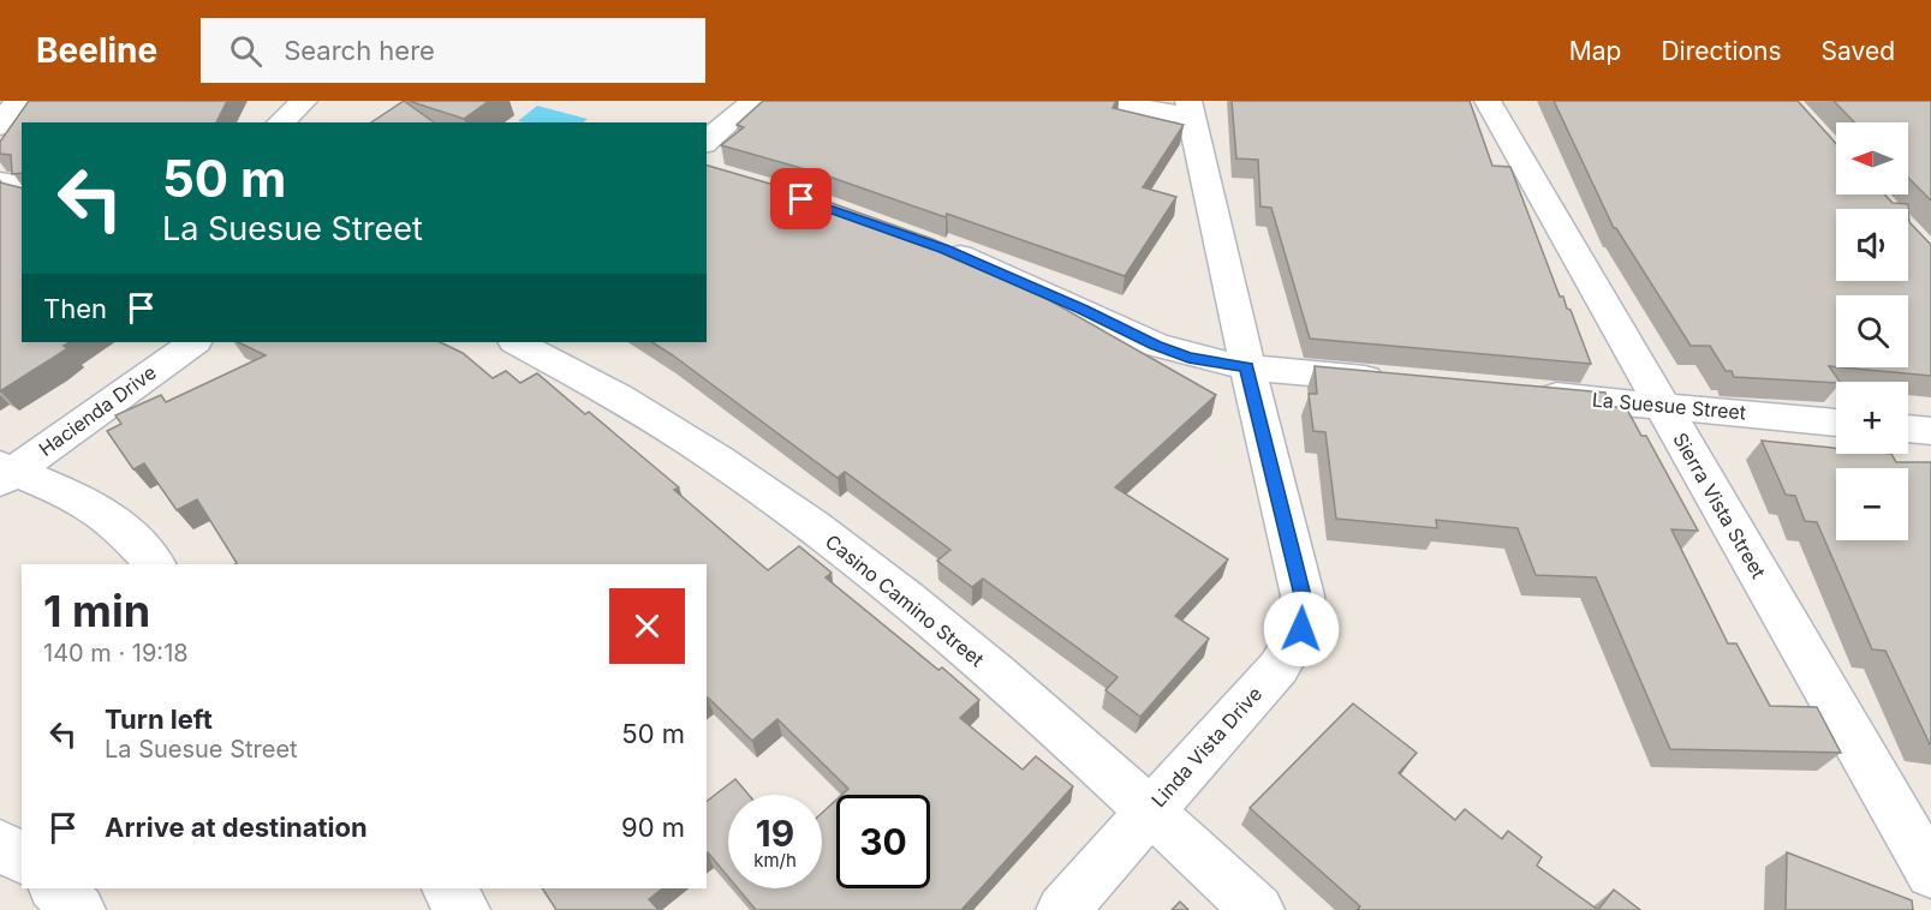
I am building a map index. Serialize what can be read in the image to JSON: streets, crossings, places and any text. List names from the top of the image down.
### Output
{
  "streets": {
    "street": [
      "La Suesue Street",
      "Hacienda Drive",
      "Sierra Vista Street",
      "Casino Camino Street",
      "Linda Vista Drive"
    ]
  },
  "crossings": [
    ["La Suesue Street", "Sierra Vista Street"],
    ["Casino Camino Street", "Linda Vista Drive"]
  ],
  "north": "left",
  "page": {
    "header": "Beeline",
    "search": "Search here",
    "nav": ["Map", "Directions", "Saved"],
    "map_buttons": ["+", "−"],
    "turn": ["50 m", "La Suesue Street"],
    "then": "Then",
    "heading": ["1 min", "140 m · 19:18"],
    "list": [
      {
        "name": "Turn left",
        "note": "La Suesue Street",
        "value": "50 m"
      },
      {
        "name": "Arrive at destination",
        "value": "90 m"
      }
    ],
    "speed": "19 km/h",
    "limit": "30"
  }
}
